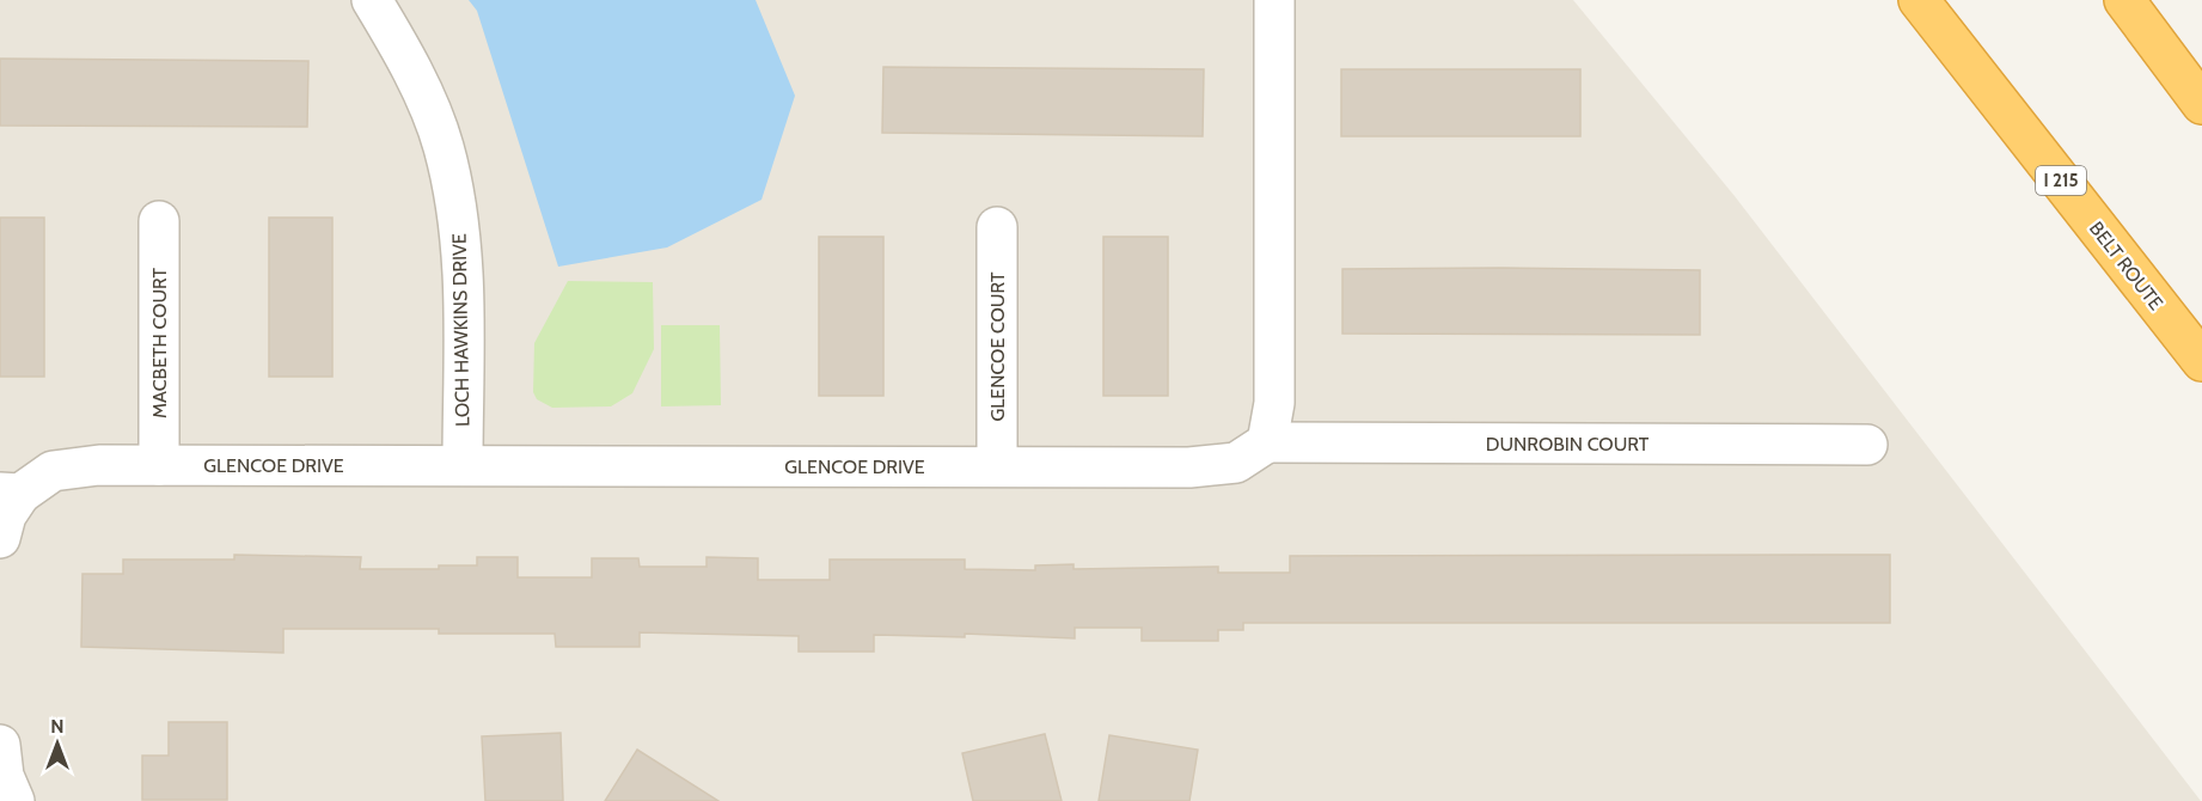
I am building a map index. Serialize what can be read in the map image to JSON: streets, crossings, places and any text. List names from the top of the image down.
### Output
{
  "streets": {
    "highway": ["I 215", "BELT ROUTE"],
    "street": [
      "LOCH HAWKINS DRIVE",
      "MACBETH COURT",
      "GLENCOE COURT",
      "DUNROBIN COURT",
      "GLENCOE DRIVE"
    ]
  },
  "crossings": [
    ["LOCH HAWKINS DRIVE", "GLENCOE DRIVE"],
    ["MACBETH COURT", "GLENCOE DRIVE"],
    ["GLENCOE COURT", "GLENCOE DRIVE"],
    ["DUNROBIN COURT", "GLENCOE DRIVE"]
  ],
  "north": "top"
}
